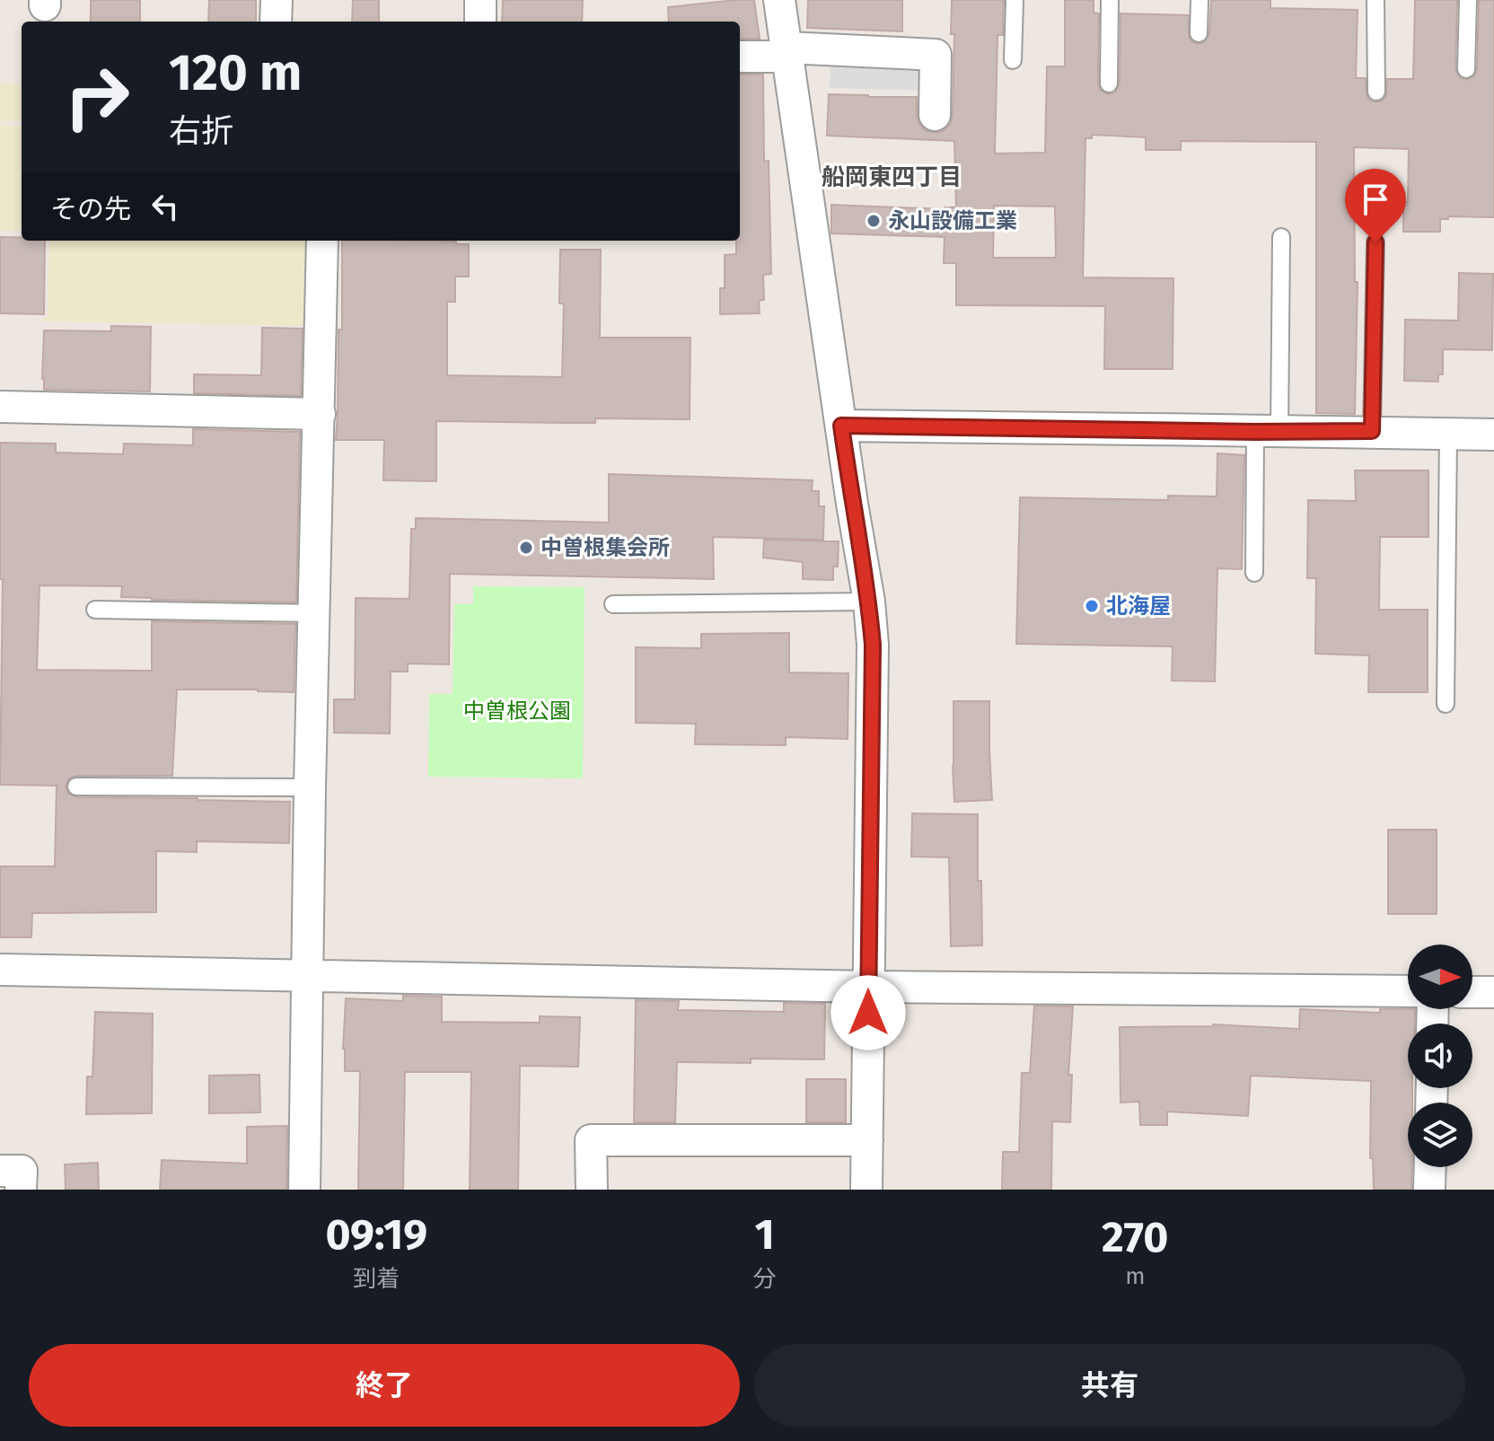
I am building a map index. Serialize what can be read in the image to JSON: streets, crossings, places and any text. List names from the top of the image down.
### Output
{
  "districts": ["船岡東四丁目"],
  "parks": ["中曽根公園"],
  "places": ["永山設備工業", "中曽根集会所", "北海屋"],
  "north": "right",
  "page": {
    "turn": ["120 m", "右折"],
    "then": "その先",
    "eta": [
      "09:19",
      "到着",
      "1",
      "分",
      "270",
      "m"
    ],
    "buttons": ["終了", "共有"]
  }
}
